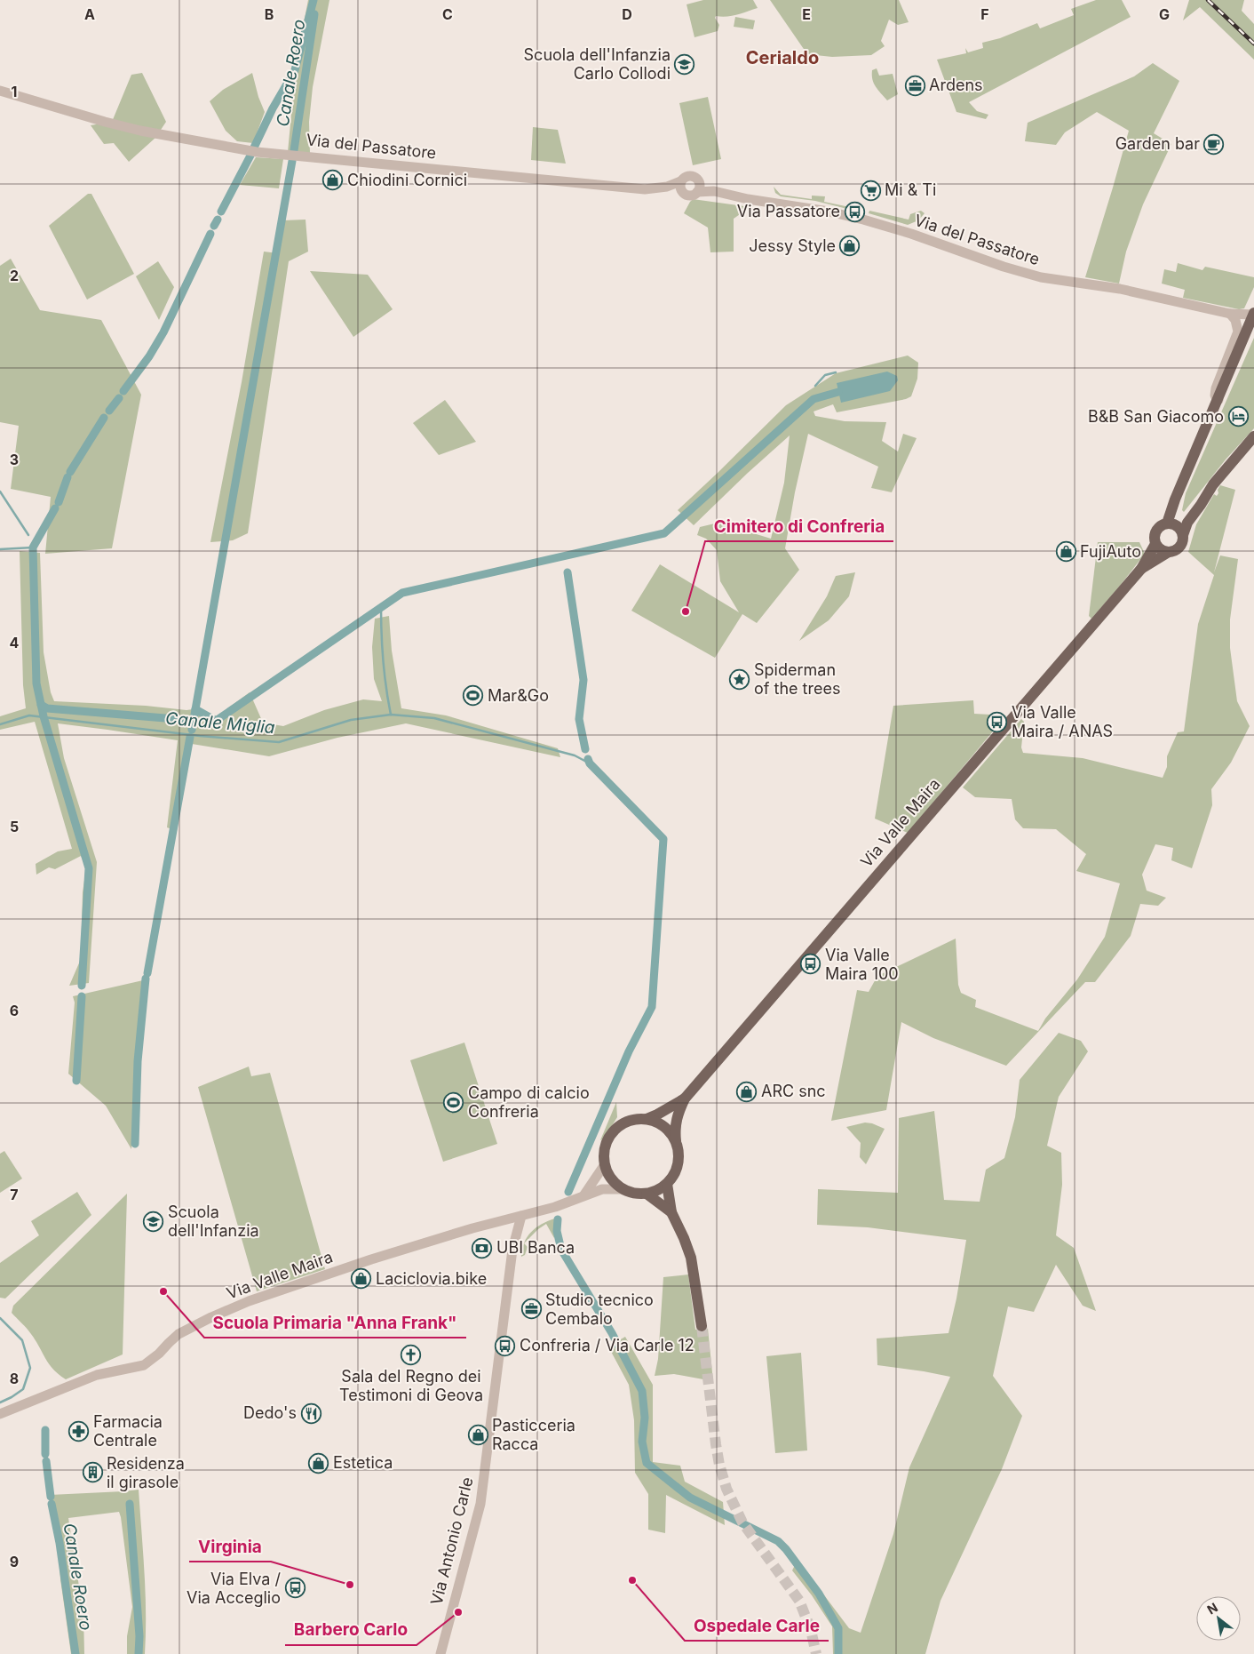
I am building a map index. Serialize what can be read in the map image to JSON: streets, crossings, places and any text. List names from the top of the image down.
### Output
{
  "streets": {
    "main road": ["Via Valle Maira"],
    "street": ["Via del Passatore", "Via Antonio Carle"]
  },
  "crossings": [
    ["Via Valle Maira", "Via Antonio Carle"]
  ],
  "districts": ["Cerialdo"],
  "water": ["Canale Roero", "Canale Miglia"],
  "places": {
    "school or university": ["Scuola dell'Infanzia Carlo Collodi", "Scuola dell'Infanzia"],
    "office": ["Ardens", "Studio tecnico Cembalo"],
    "cafe": ["Garden bar"],
    "shop": [
      "Chiodini Cornici",
      "Jessy Style",
      "FujiAuto",
      "ARC snc",
      "Laciclovia.bike",
      "Pasticceria Racca",
      "Estetica"
    ],
    "supermarket": ["Mi & Ti"],
    "bus stop": [
      "Via Passatore",
      "Via Valle Maira / ANAS",
      "Via Valle Maira 100",
      "Confreria / Via Carle 12",
      "Via Elva / Via Acceglio"
    ],
    "hotel": ["B&B San Giacomo"],
    "other": [
      "Cimitero di Confreria",
      "Scuola Primaria \"Anna Frank\"",
      "Ospedale Carle",
      "Virginia",
      "Barbero Carlo"
    ],
    "place": ["Spiderman of the trees"],
    "sports": ["Mar&Go", "Campo di calcio Confreria"],
    "bank": ["UBI Banca"],
    "church": ["Sala del Regno dei Testimoni di Geova"],
    "restaurant": ["Dedo's"],
    "pharmacy": ["Farmacia Centrale"],
    "building": ["Residenza il girasole"]
  },
  "north": "top left",
  "grid": {
    "columns": [
      "A",
      "B",
      "C",
      "D",
      "E",
      "F",
      "G"
    ],
    "rows": [
      "1",
      "2",
      "3",
      "4",
      "5",
      "6",
      "7",
      "8",
      "9"
    ]
  }
}
